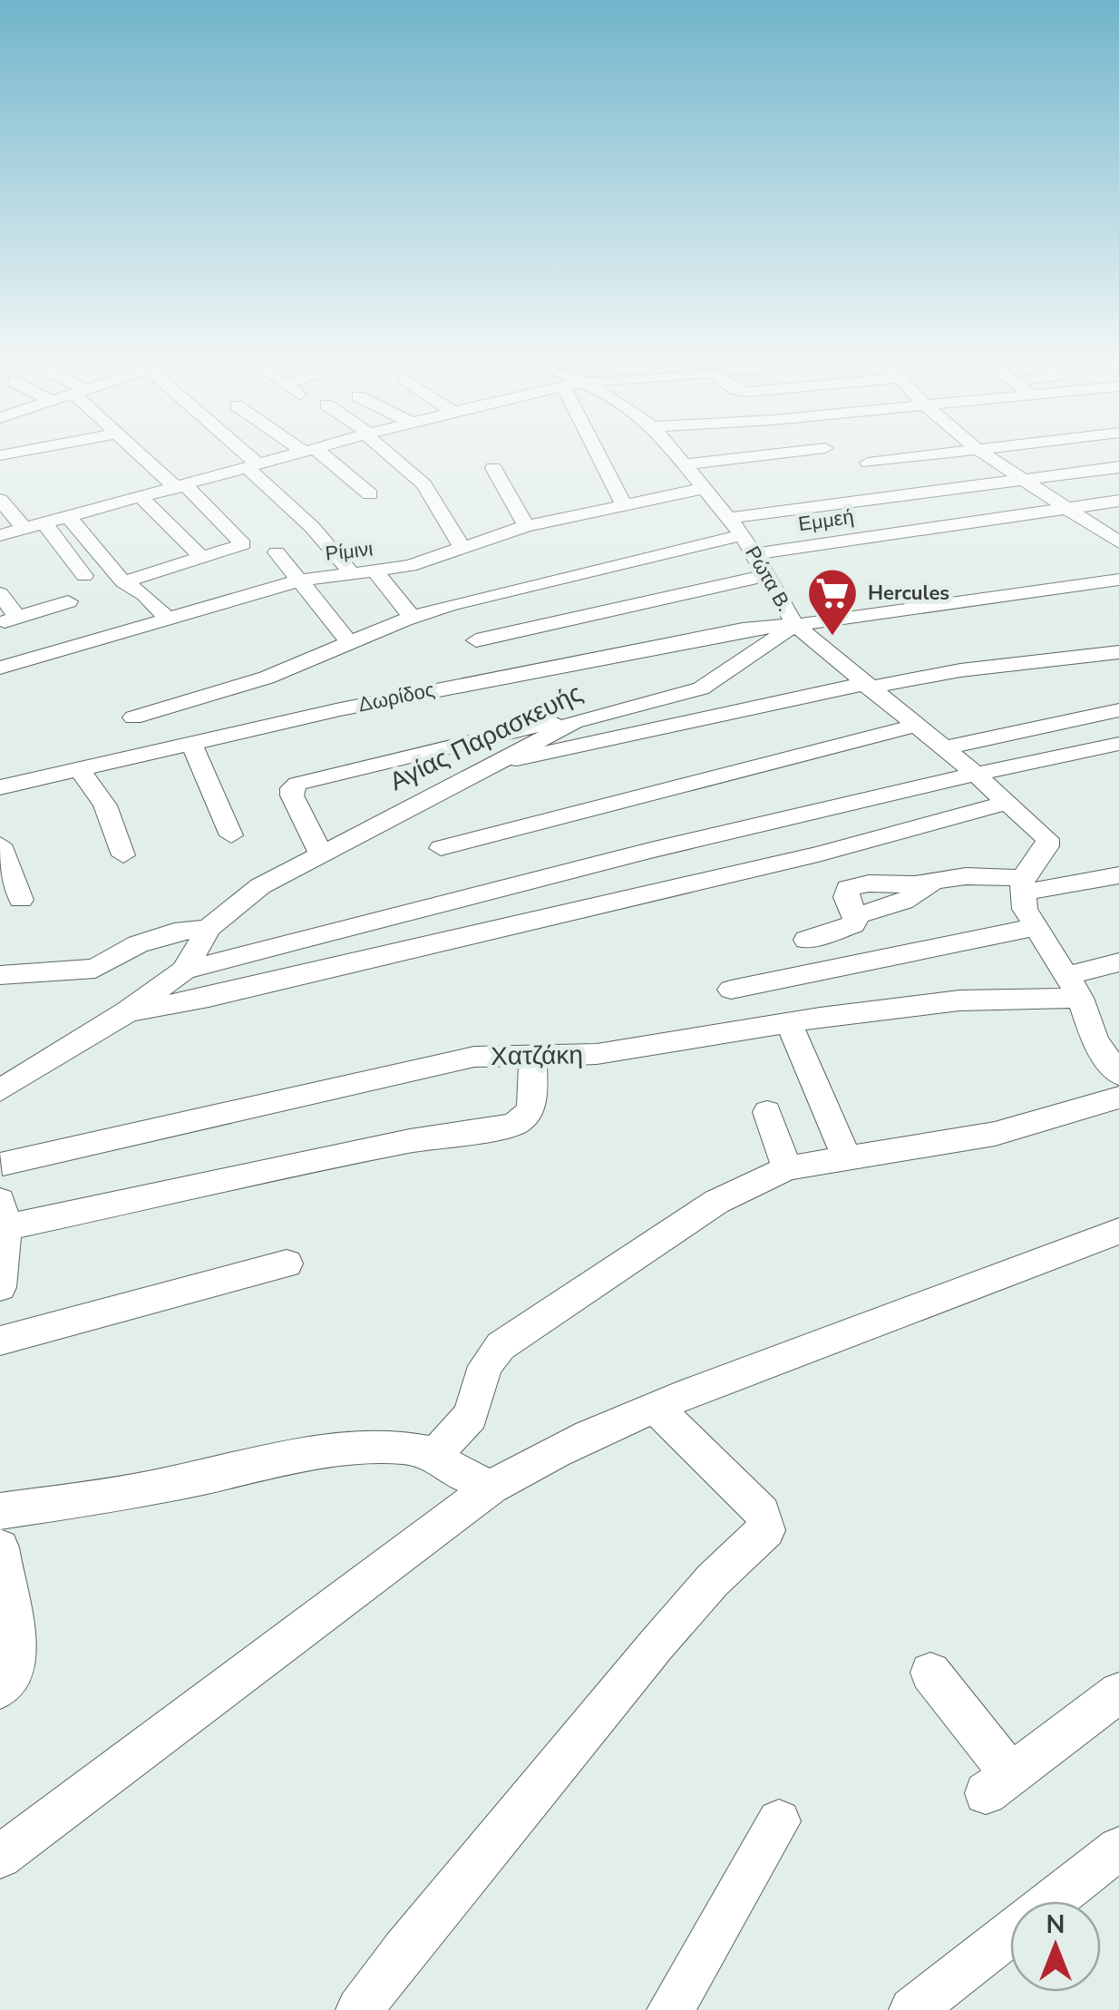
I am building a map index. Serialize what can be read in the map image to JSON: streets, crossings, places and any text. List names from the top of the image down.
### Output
{
  "streets": {
    "street": [
      "Εμμεή",
      "Ρίμινι",
      "Ρώτα Β.",
      "Δωρίδος",
      "Αγίας Παρασκευής",
      "Χατζάκη"
    ]
  },
  "crossings": [
    ["Εμμεή", "Ρώτα Β."],
    ["Ρίμινι", "Ρώτα Β."],
    ["Ρώτα Β.", "Δωρίδος"],
    ["Ρώτα Β.", "Αγίας Παρασκευής"],
    ["Δωρίδος", "Αγίας Παρασκευής"]
  ],
  "places": {
    "supermarket": ["Hercules"]
  },
  "north": "top"
}
